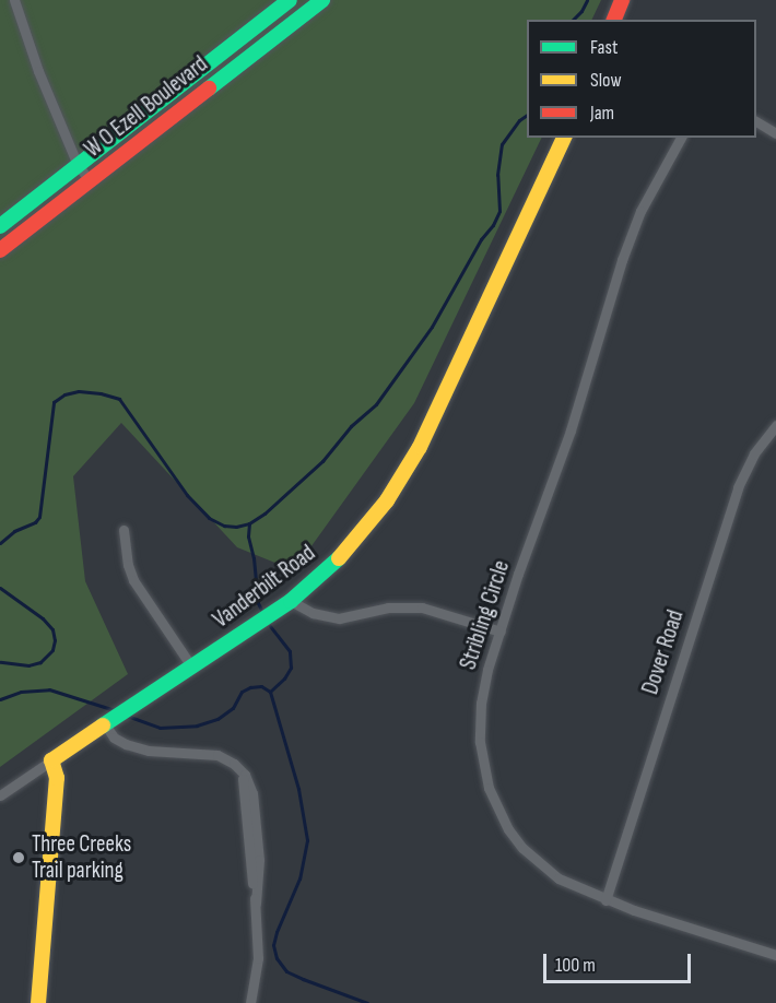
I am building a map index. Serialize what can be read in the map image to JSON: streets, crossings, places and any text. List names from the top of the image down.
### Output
{
  "streets": {
    "street": [
      "W O Ezell Boulevard",
      "Vanderbilt Road",
      "Stribling Circle",
      "Dover Road"
    ]
  },
  "crossings": [
    ["Stribling Circle", "Dover Road"]
  ],
  "places": ["Three Creeks Trail parking"],
  "legend": ["Fast", "Slow", "Jam"],
  "scale_bar": "100 m"
}
